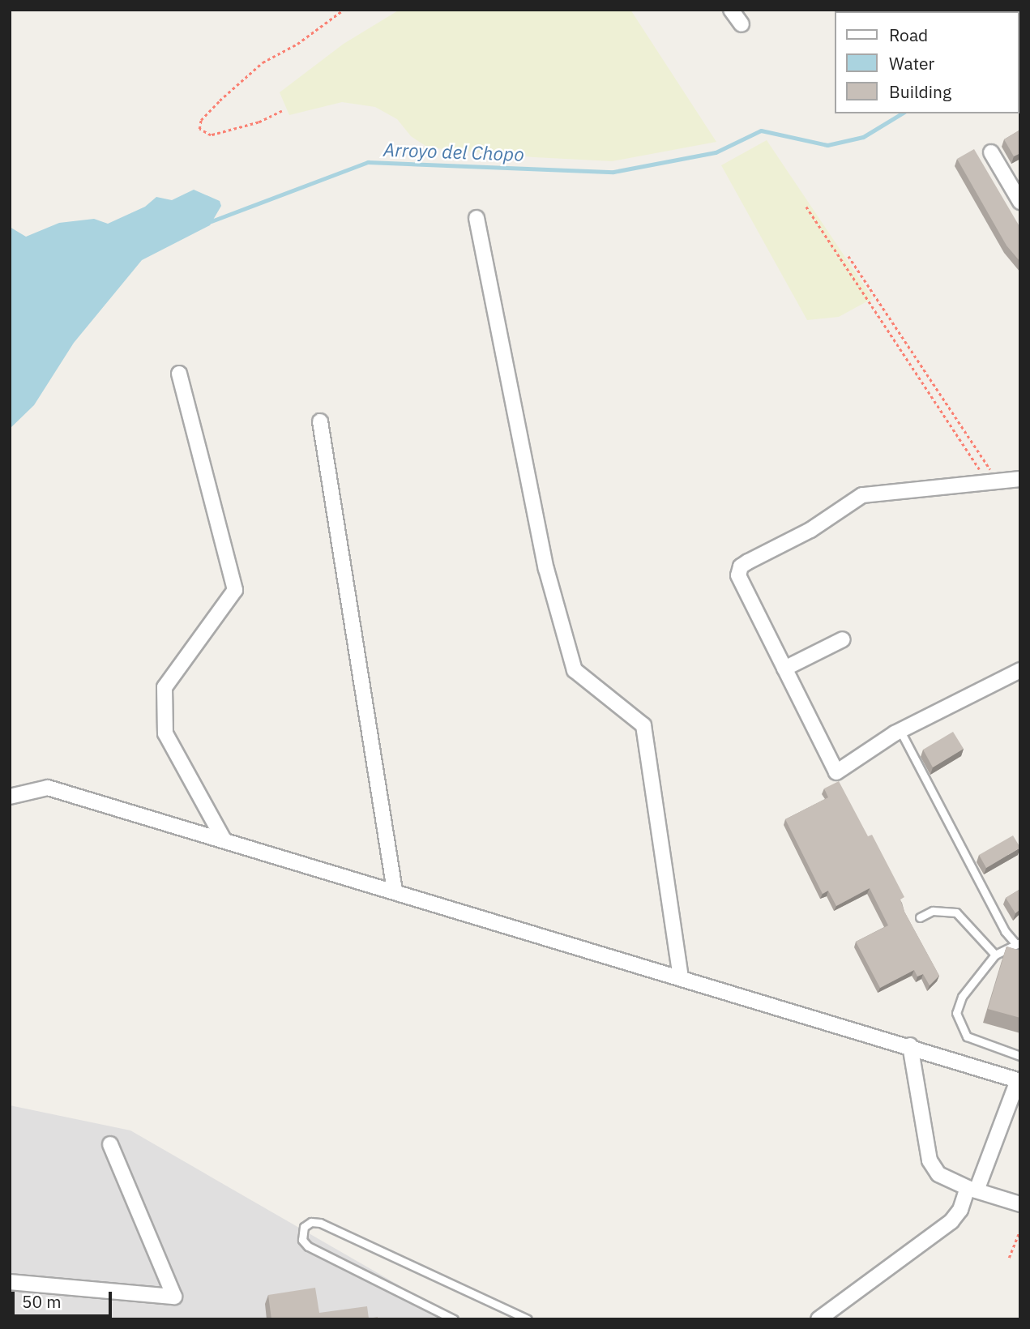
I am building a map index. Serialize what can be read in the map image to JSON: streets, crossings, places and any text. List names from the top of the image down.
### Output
{
  "water": ["Arroyo del Chopo"],
  "legend": ["Road", "Water", "Building"],
  "scale_bar": "50 m"
}
